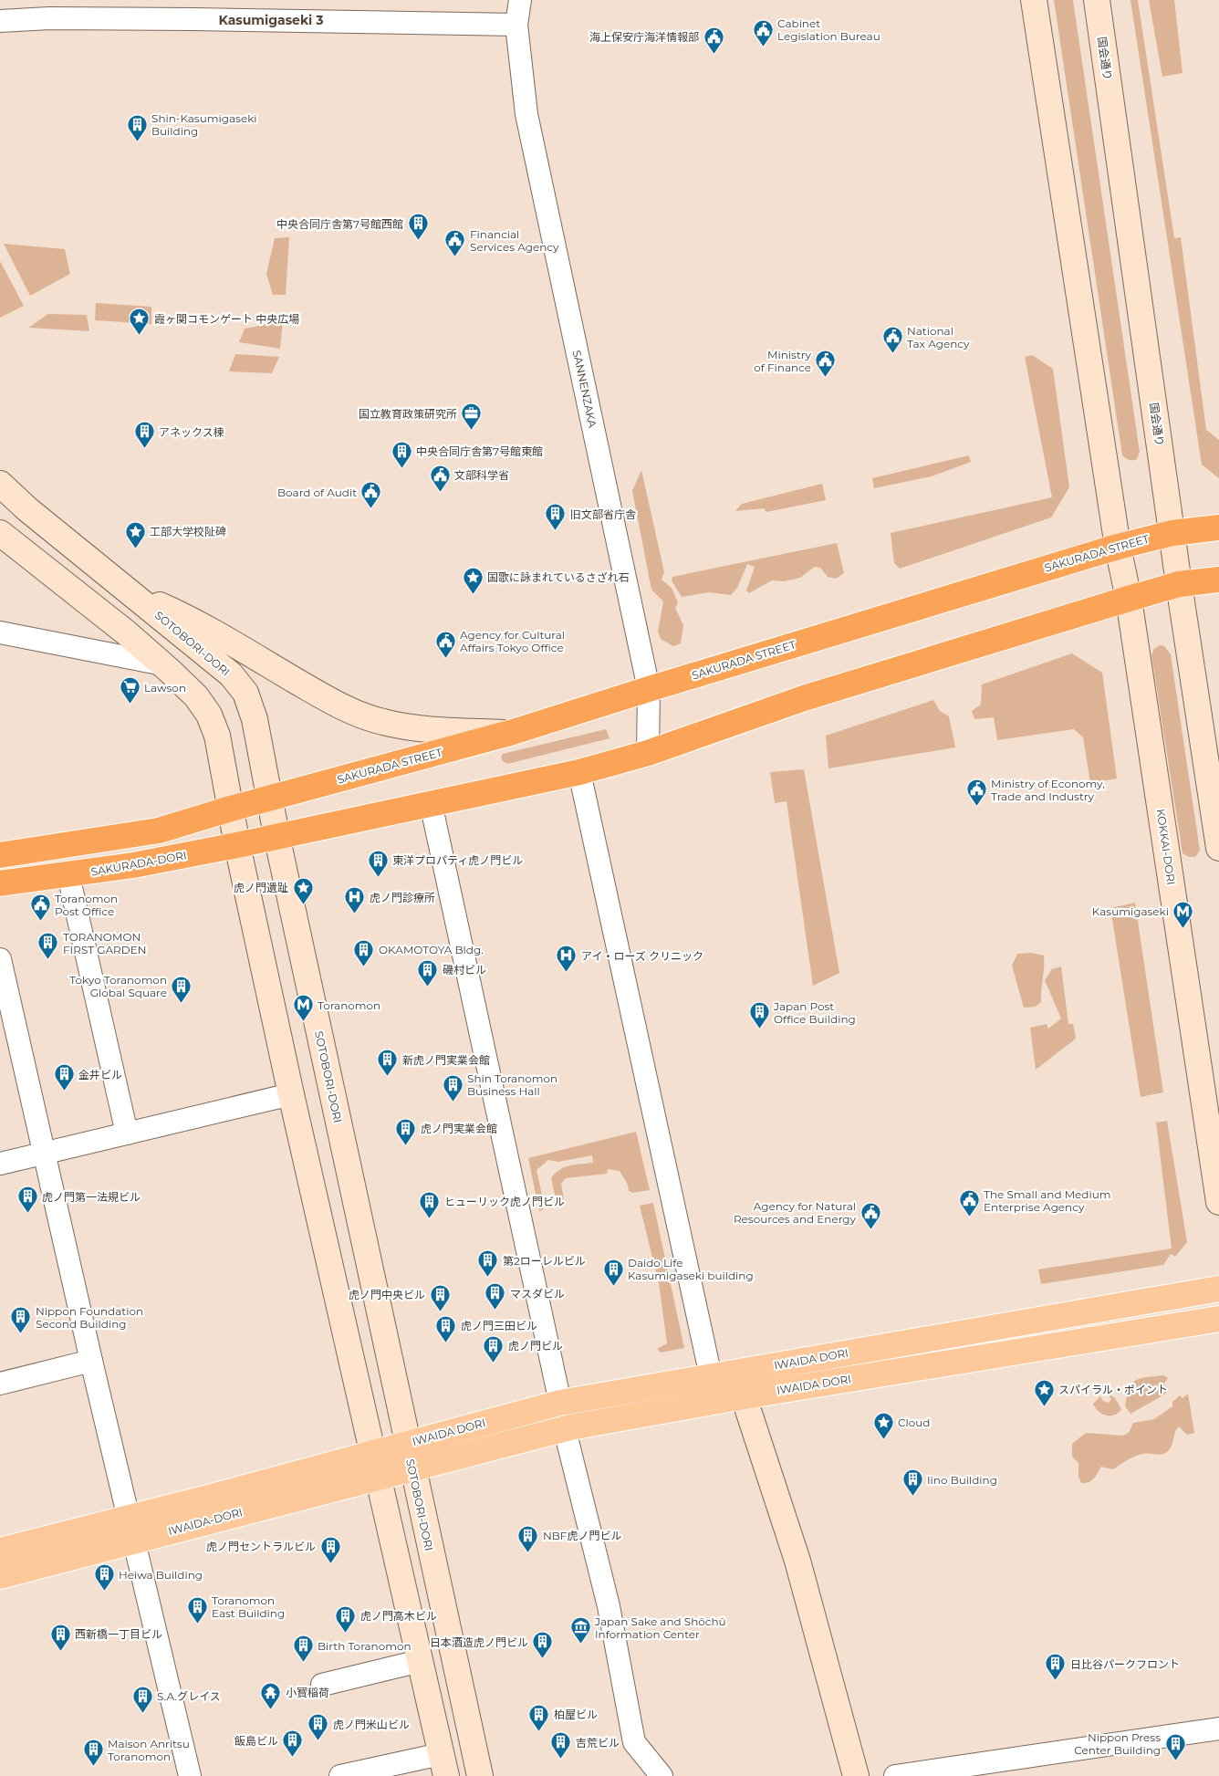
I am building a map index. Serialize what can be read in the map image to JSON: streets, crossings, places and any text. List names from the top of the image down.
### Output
{
  "streets": {
    "highway": ["SAKURADA STREET", "SAKURADA-DORI"],
    "main road": [
      "国会通り",
      "SOTOBORI-DORI",
      "KOKKAI-DORI",
      "IWAIDA DORI",
      "IWAIDA-DORI"
    ],
    "street": ["SANNENZAKA"]
  },
  "crossings": [
    ["国会通り", "SAKURADA STREET"],
    ["SANNENZAKA", "SAKURADA STREET"],
    ["SAKURADA STREET", "SOTOBORI-DORI"],
    ["SAKURADA STREET", "KOKKAI-DORI"],
    ["SOTOBORI-DORI", "SAKURADA-DORI"],
    ["SOTOBORI-DORI", "IWAIDA DORI"],
    ["SOTOBORI-DORI", "IWAIDA-DORI"],
    ["IWAIDA DORI", "IWAIDA-DORI"]
  ],
  "districts": ["Kasumigaseki 3"],
  "places": {
    "public building": [
      "Cabinet Legislation Bureau",
      "海上保安庁海洋情報部",
      "Financial Services Agency",
      "National Tax Agency",
      "Ministry of Finance",
      "文部科学省",
      "Board of Audit",
      "Agency for Cultural Affairs Tokyo Office",
      "Ministry of Economy, Trade and Industry",
      "Toranomon Post Office",
      "The Small and Medium Enterprise Agency",
      "Agency for Natural Resources and Energy"
    ],
    "building": [
      "Shin-Kasumigaseki Building",
      "中央合同庁舎第7号館西館",
      "アネックス棟",
      "中央合同庁舎第7号館東館",
      "旧文部省庁舎",
      "東洋プロパティ虎ノ門ビル",
      "TORANOMON FIRST GARDEN",
      "OKAMOTOYA Bldg.",
      "磯村ビル",
      "Tokyo Toranomon Global Square",
      "Japan Post Office Building",
      "新虎ノ門実業会館",
      "金井ビル",
      "Shin Toranomon Business Hall",
      "虎ノ門実業会館",
      "虎ノ門第一法規ビル",
      "ヒューリック虎ノ門ビル",
      "第2ローレルビル",
      "Daido Life Kasumigaseki building",
      "マスダビル",
      "虎ノ門中央ビル",
      "Nippon Foundation Second Building",
      "虎ノ門三田ビル",
      "虎ノ門ビル",
      "Iino Building",
      "NBF虎ノ門ビル",
      "虎ノ門セントラルビル",
      "Heiwa Building",
      "Toranomon East Building",
      "虎ノ門高木ビル",
      "西新橋一丁目ビル",
      "日本酒造虎ノ門ビル",
      "Birth Toranomon",
      "日比谷パークフロント",
      "S.A.グレイス",
      "柏屋ビル",
      "虎ノ門米山ビル",
      "飯島ビル",
      "吉荒ビル",
      "Nippon Press Center Building",
      "Maison Anritsu Toranomon"
    ],
    "place": [
      "霞ヶ関コモンゲート 中央広場",
      "工部大学校阯碑",
      "国歌に詠まれているさざれ石",
      "虎ノ門遺趾",
      "スパイラル・ポイント",
      "Cloud"
    ],
    "office": ["国立教育政策研究所"],
    "supermarket": ["Lawson"],
    "hospital": ["虎ノ門診療所", "アイ・ローズ クリニック"],
    "metro station": ["Kasumigaseki", "Toranomon"],
    "museum": ["Japan Sake and Shōchū Information Center"],
    "temple": ["小寳稲荷"]
  }
}
